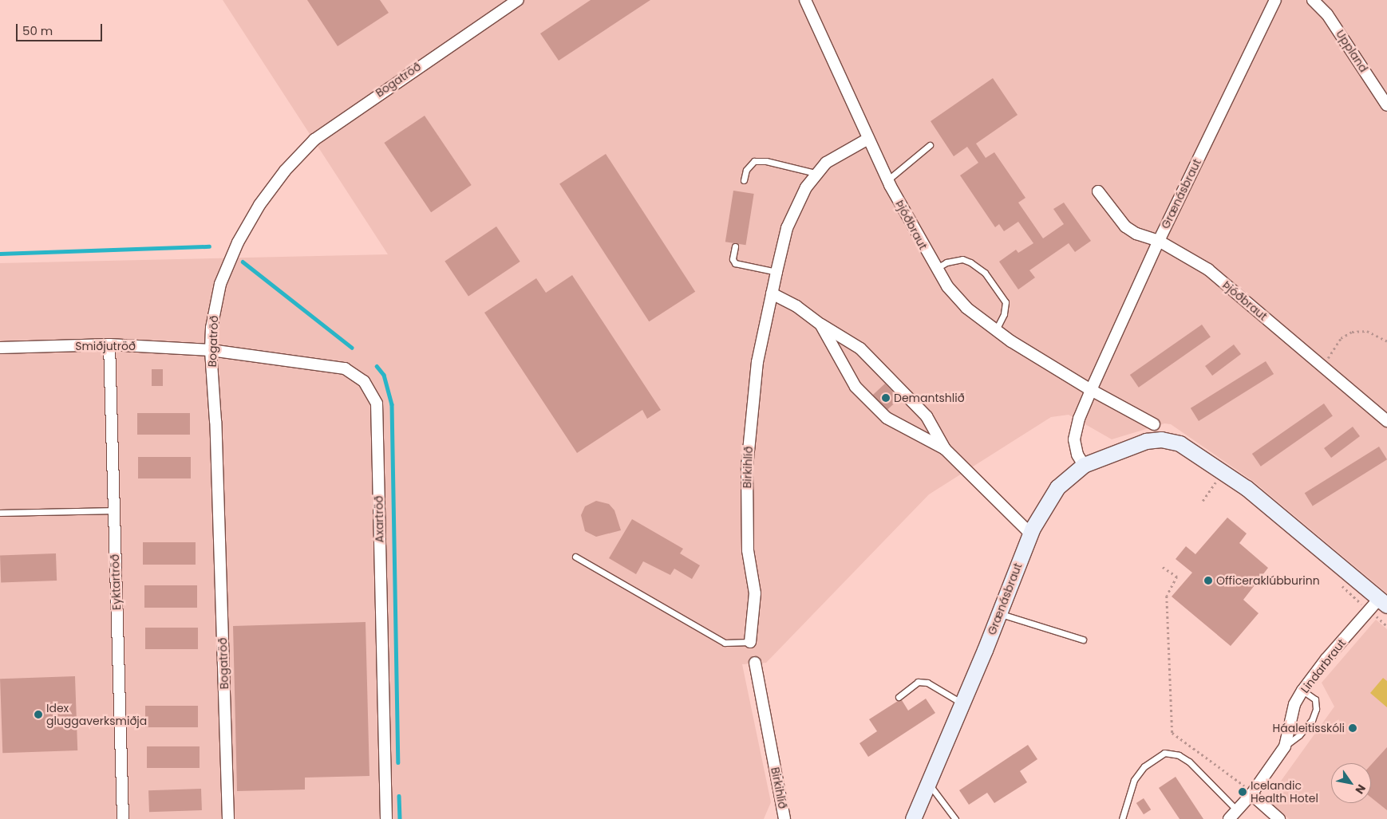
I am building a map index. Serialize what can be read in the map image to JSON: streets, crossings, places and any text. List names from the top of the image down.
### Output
{
  "streets": {
    "street": [
      "Uppland",
      "Bogatröð",
      "Grænásbraut",
      "Þjóðbraut",
      "Smiðjutröð",
      "Birkihlíð",
      "Axartröð",
      "Eyktartröð",
      "Lindarbraut"
    ]
  },
  "crossings": [
    ["Bogatröð", "Smiðjutröð"],
    ["Bogatröð", "Axartröð"],
    ["Grænásbraut", "Þjóðbraut"],
    ["Þjóðbraut", "Birkihlíð"],
    ["Smiðjutröð", "Axartröð"],
    ["Smiðjutröð", "Eyktartröð"]
  ],
  "places": [
    "Demantshlið",
    "Officeraklúbburinn",
    "Idex gluggaverksmiðja",
    "Háaleitisskóli",
    "Icelandic Health Hotel"
  ],
  "scale_bar": "50 m",
  "north": "bottom right"
}
